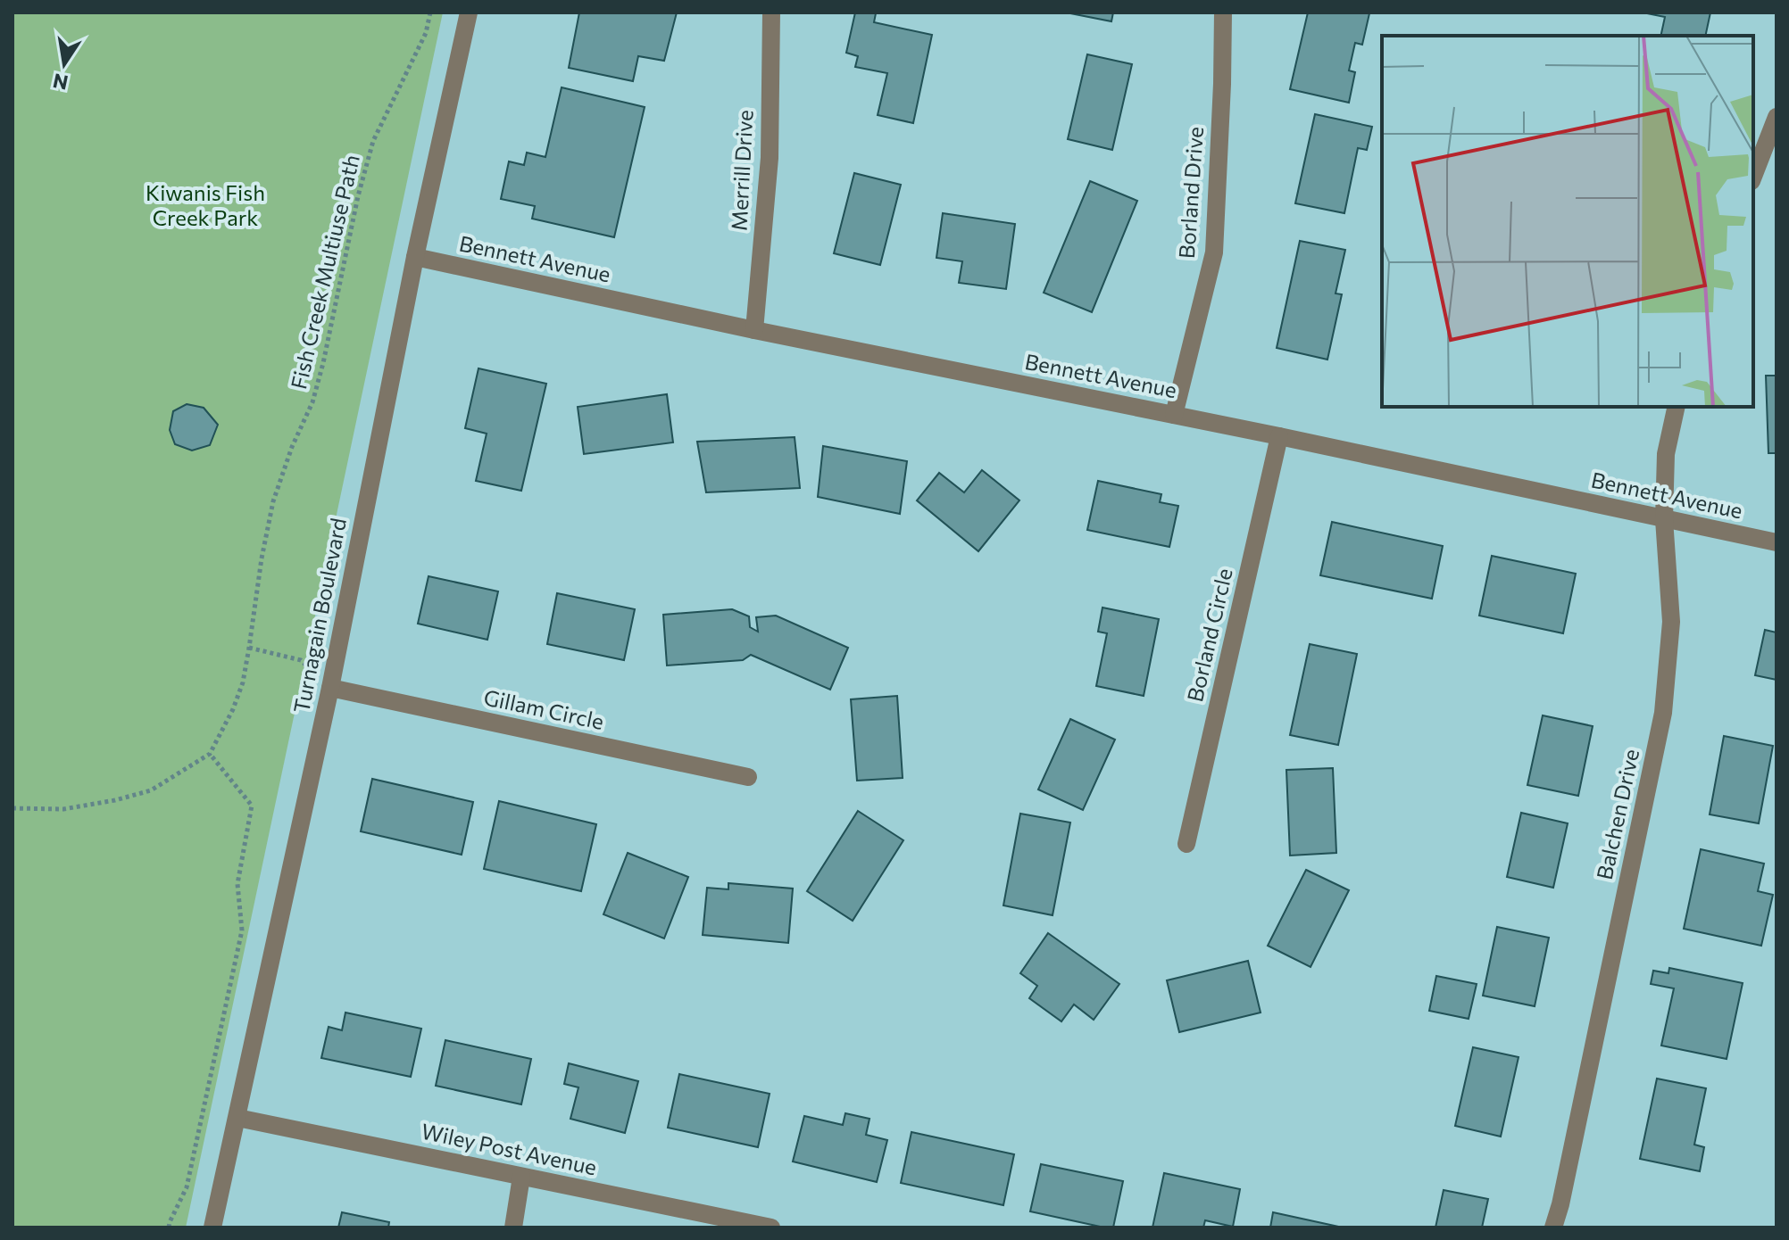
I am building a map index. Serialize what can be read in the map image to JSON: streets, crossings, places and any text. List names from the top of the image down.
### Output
{
  "streets": {
    "street": [
      "Merrill Drive",
      "Borland Drive",
      "Bennett Avenue",
      "Turnagain Boulevard",
      "Borland Circle",
      "Gillam Circle",
      "Balchen Drive",
      "Wiley Post Avenue"
    ],
    "path": ["Fish Creek Multiuse Path"]
  },
  "crossings": [
    ["Merrill Drive", "Bennett Avenue"],
    ["Borland Drive", "Bennett Avenue"],
    ["Bennett Avenue", "Turnagain Boulevard"],
    ["Bennett Avenue", "Borland Circle"],
    ["Bennett Avenue", "Balchen Drive"],
    ["Turnagain Boulevard", "Gillam Circle"],
    ["Turnagain Boulevard", "Wiley Post Avenue"]
  ],
  "parks": ["Kiwanis Fish Creek Park"],
  "north": "bottom"
}
